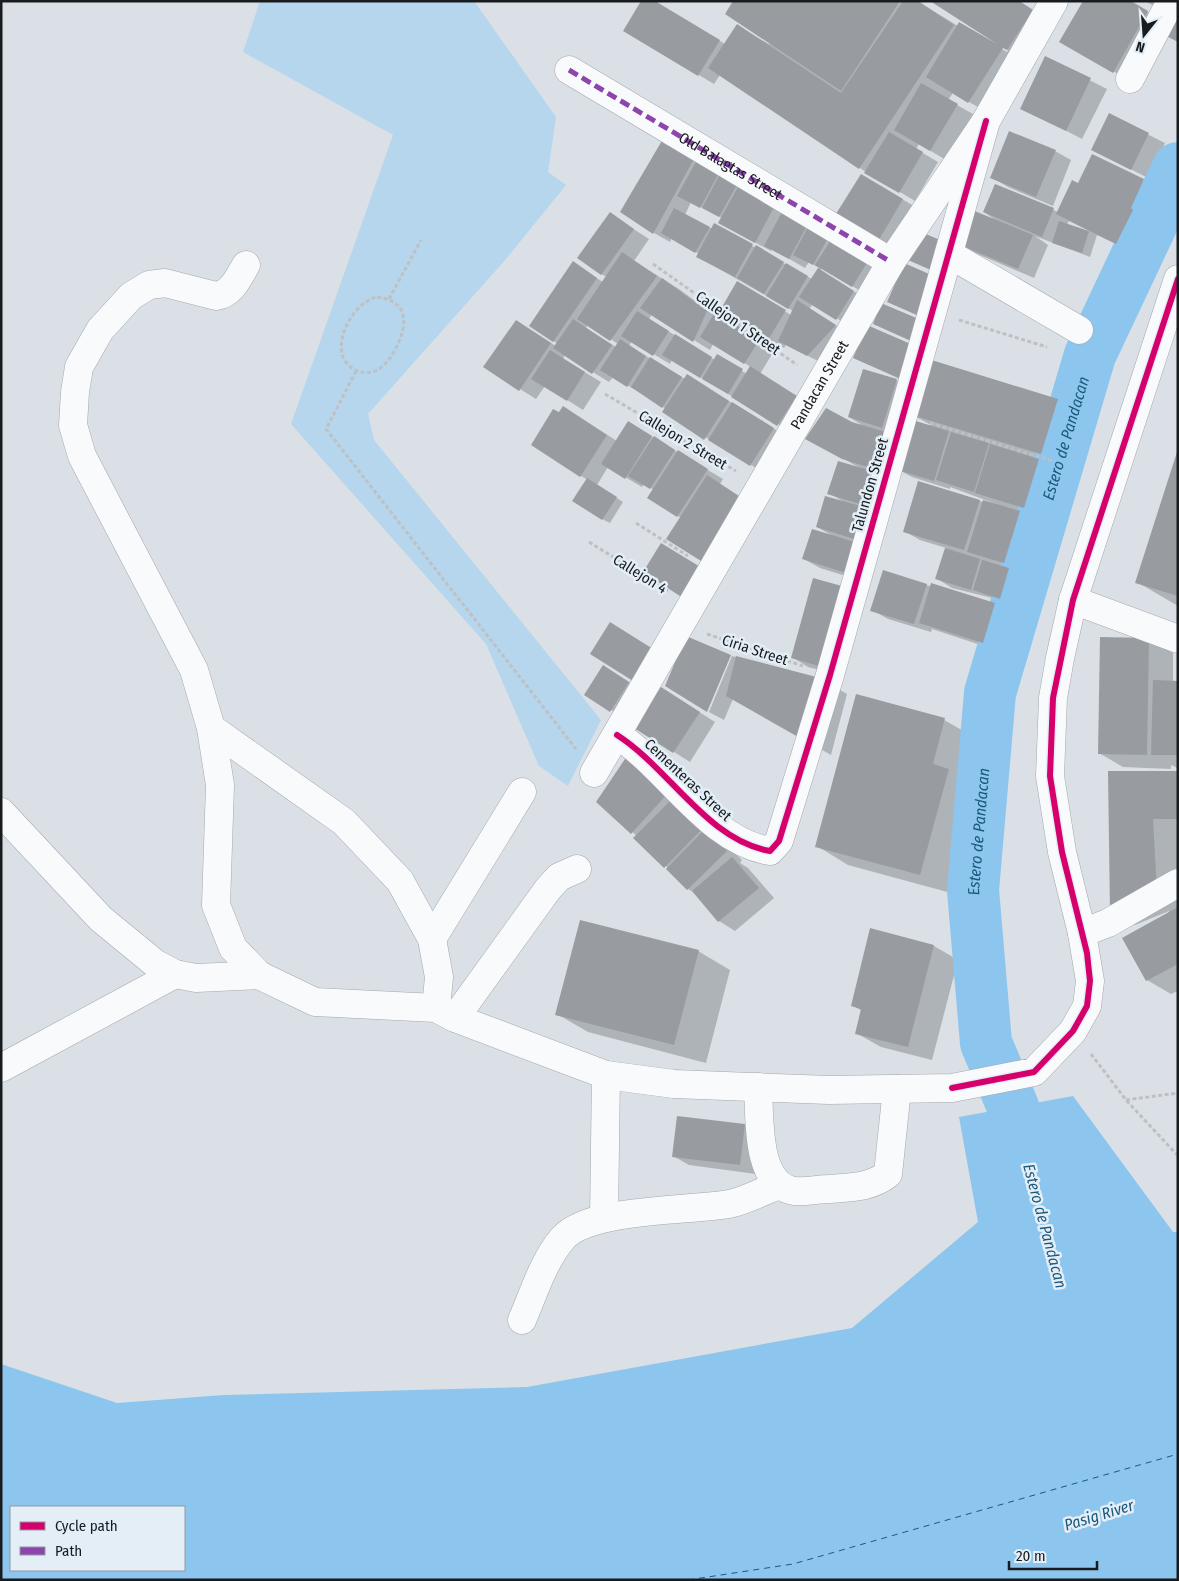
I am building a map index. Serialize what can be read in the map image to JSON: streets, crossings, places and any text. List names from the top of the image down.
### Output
{
  "streets": {
    "street": [
      "Old Balagtas Street",
      "Pandacan Street",
      "Talundon Street",
      "Cementeras Street"
    ],
    "path": [
      "Callejon 1 Street",
      "Callejon 2 Street",
      "Callejon 4",
      "Ciria Street"
    ]
  },
  "crossings": [
    ["Old Balagtas Street", "Pandacan Street"],
    ["Callejon 1 Street", "Pandacan Street"],
    ["Pandacan Street", "Callejon 2 Street"],
    ["Pandacan Street", "Talundon Street"],
    ["Pandacan Street", "Callejon 4"],
    ["Pandacan Street", "Ciria Street"],
    ["Pandacan Street", "Cementeras Street"],
    ["Talundon Street", "Ciria Street"],
    ["Talundon Street", "Cementeras Street"],
    ["Callejon 4", "Ciria Street"]
  ],
  "water": ["Estero de Pandacan", "Pasig River"],
  "legend": ["Cycle path", "Path"],
  "scale_bar": "20 m",
  "north": "bottom"
}
